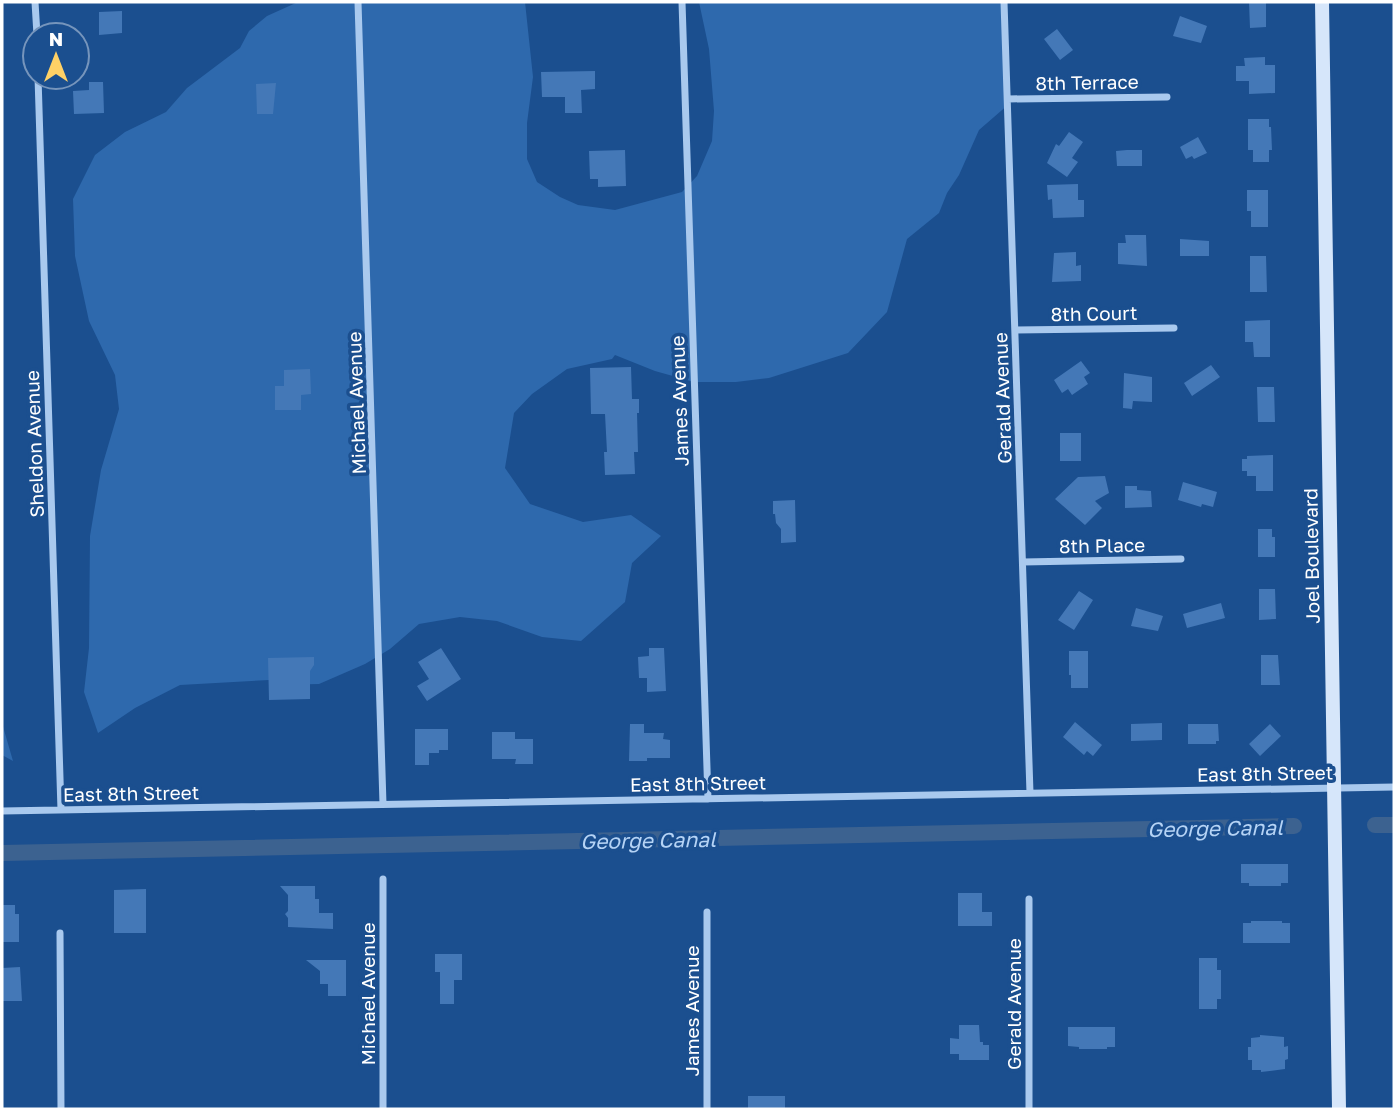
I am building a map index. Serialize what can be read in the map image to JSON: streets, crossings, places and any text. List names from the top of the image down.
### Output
{
  "streets": {
    "main road": ["Joel Boulevard"],
    "street": [
      "8th Terrace",
      "8th Court",
      "Gerald Avenue",
      "James Avenue",
      "Michael Avenue",
      "Sheldon Avenue",
      "8th Place",
      "East 8th Street"
    ]
  },
  "crossings": [
    ["8th Terrace", "Gerald Avenue"],
    ["8th Court", "Gerald Avenue"],
    ["Gerald Avenue", "8th Place"],
    ["Gerald Avenue", "East 8th Street"],
    ["James Avenue", "East 8th Street"],
    ["Michael Avenue", "East 8th Street"],
    ["Sheldon Avenue", "East 8th Street"],
    ["Joel Boulevard", "East 8th Street"]
  ],
  "water": ["George Canal"],
  "north": "top"
}
